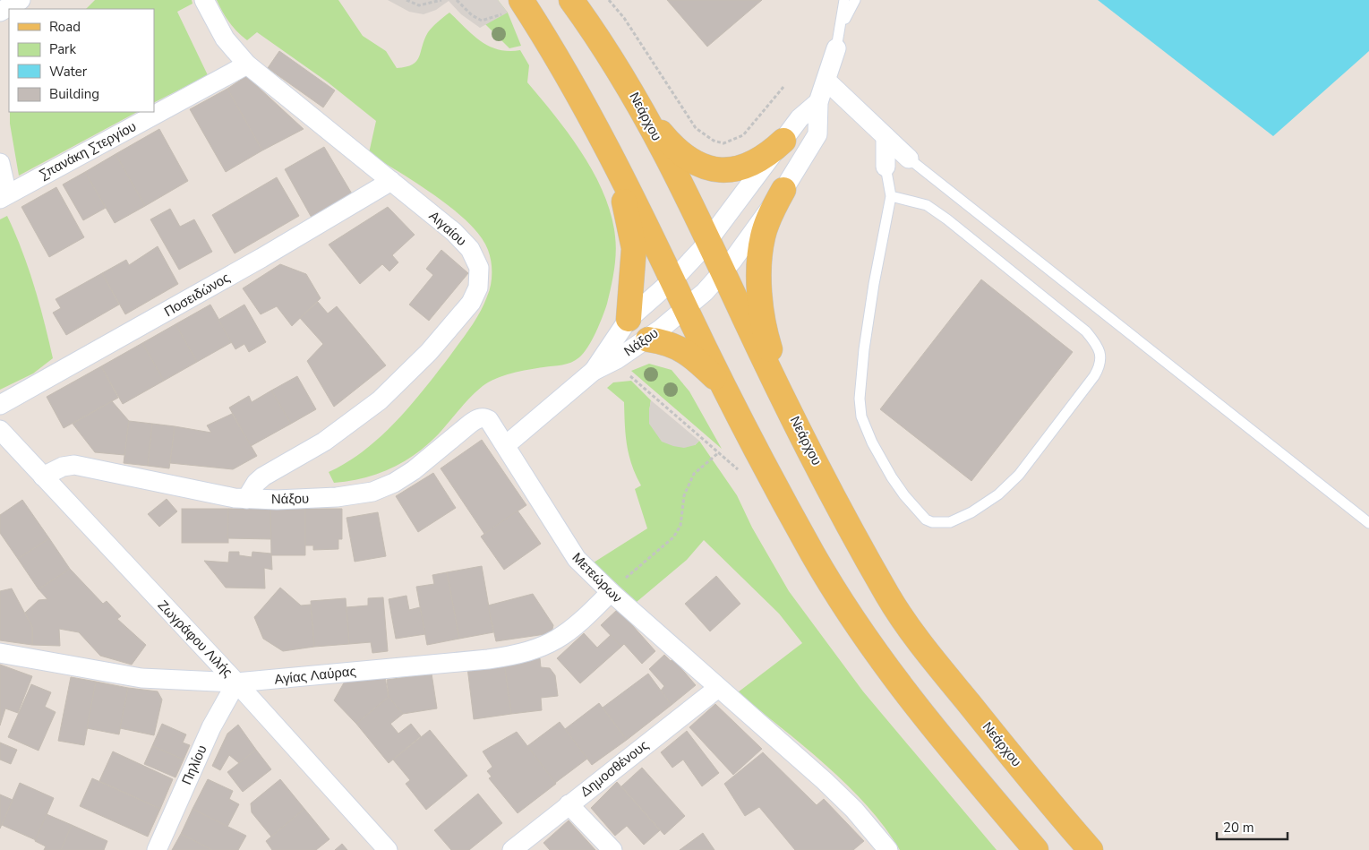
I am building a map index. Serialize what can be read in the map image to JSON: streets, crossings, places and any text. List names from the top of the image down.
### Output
{
  "streets": {
    "main road": ["Νεάρχου"],
    "street": [
      "Σπανάκη Στεργίου",
      "Αιγαίου",
      "Ποσειδώνος",
      "Νάξου",
      "Μετεώρων",
      "Ζωγράφου Λιλής",
      "Αγίας Λαύρας",
      "Πηλίου",
      "Δημοσθένους"
    ]
  },
  "crossings": [
    ["Νεάρχου", "Νάξου"],
    ["Σπανάκη Στεργίου", "Αιγαίου"],
    ["Αιγαίου", "Ποσειδώνος"],
    ["Αιγαίου", "Νάξου"],
    ["Νάξου", "Μετεώρων"],
    ["Νάξου", "Ζωγράφου Λιλής"],
    ["Μετεώρων", "Αγίας Λαύρας"],
    ["Μετεώρων", "Δημοσθένους"],
    ["Ζωγράφου Λιλής", "Αγίας Λαύρας"],
    ["Ζωγράφου Λιλής", "Πηλίου"],
    ["Αγίας Λαύρας", "Πηλίου"]
  ],
  "legend": [
    "Road",
    "Park",
    "Water",
    "Building"
  ],
  "scale_bar": "20 m"
}
